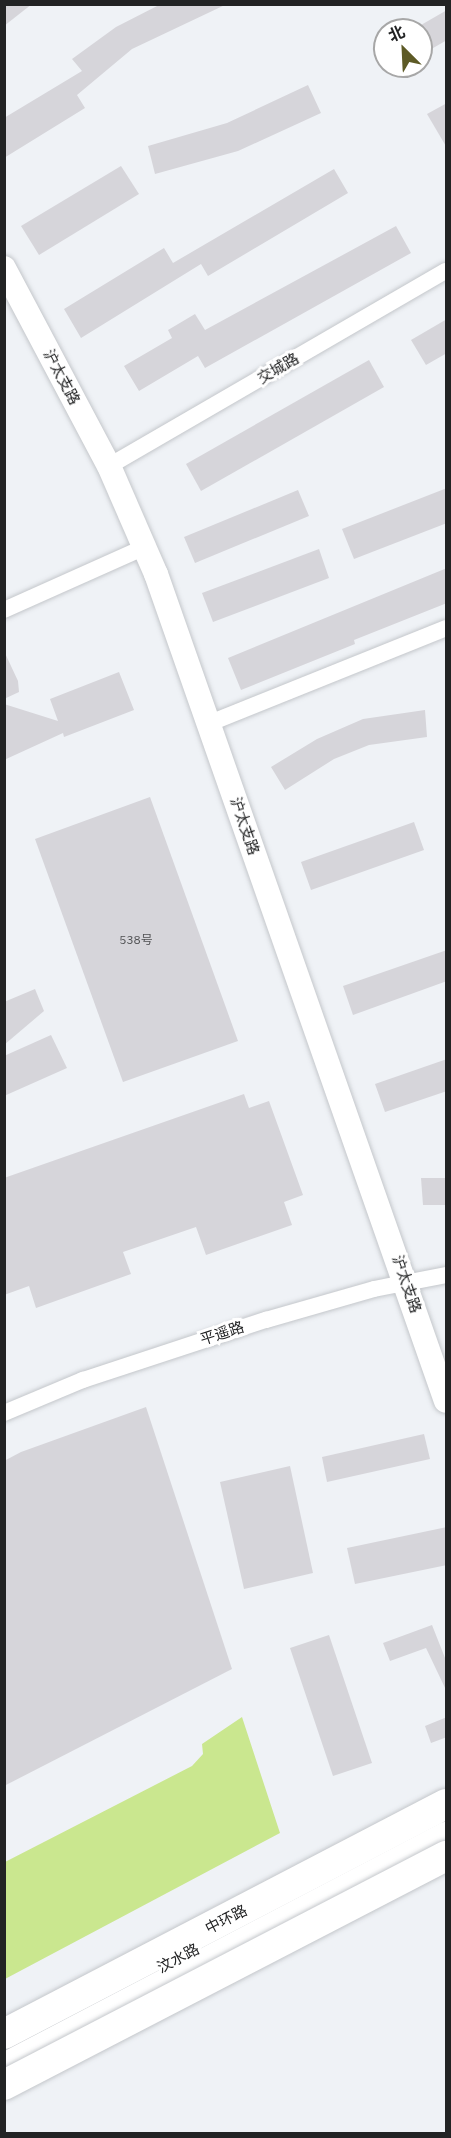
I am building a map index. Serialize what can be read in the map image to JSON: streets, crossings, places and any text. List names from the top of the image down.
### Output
{
  "streets": {
    "highway": ["中环路"],
    "main road": ["汶水路"],
    "street": ["交城路", "沪太支路", "平遥路"]
  },
  "crossings": [
    ["交城路", "沪太支路"],
    ["沪太支路", "平遥路"],
    ["中环路", "汶水路"]
  ],
  "house_numbers": ["538号"],
  "north": "top left"
}
